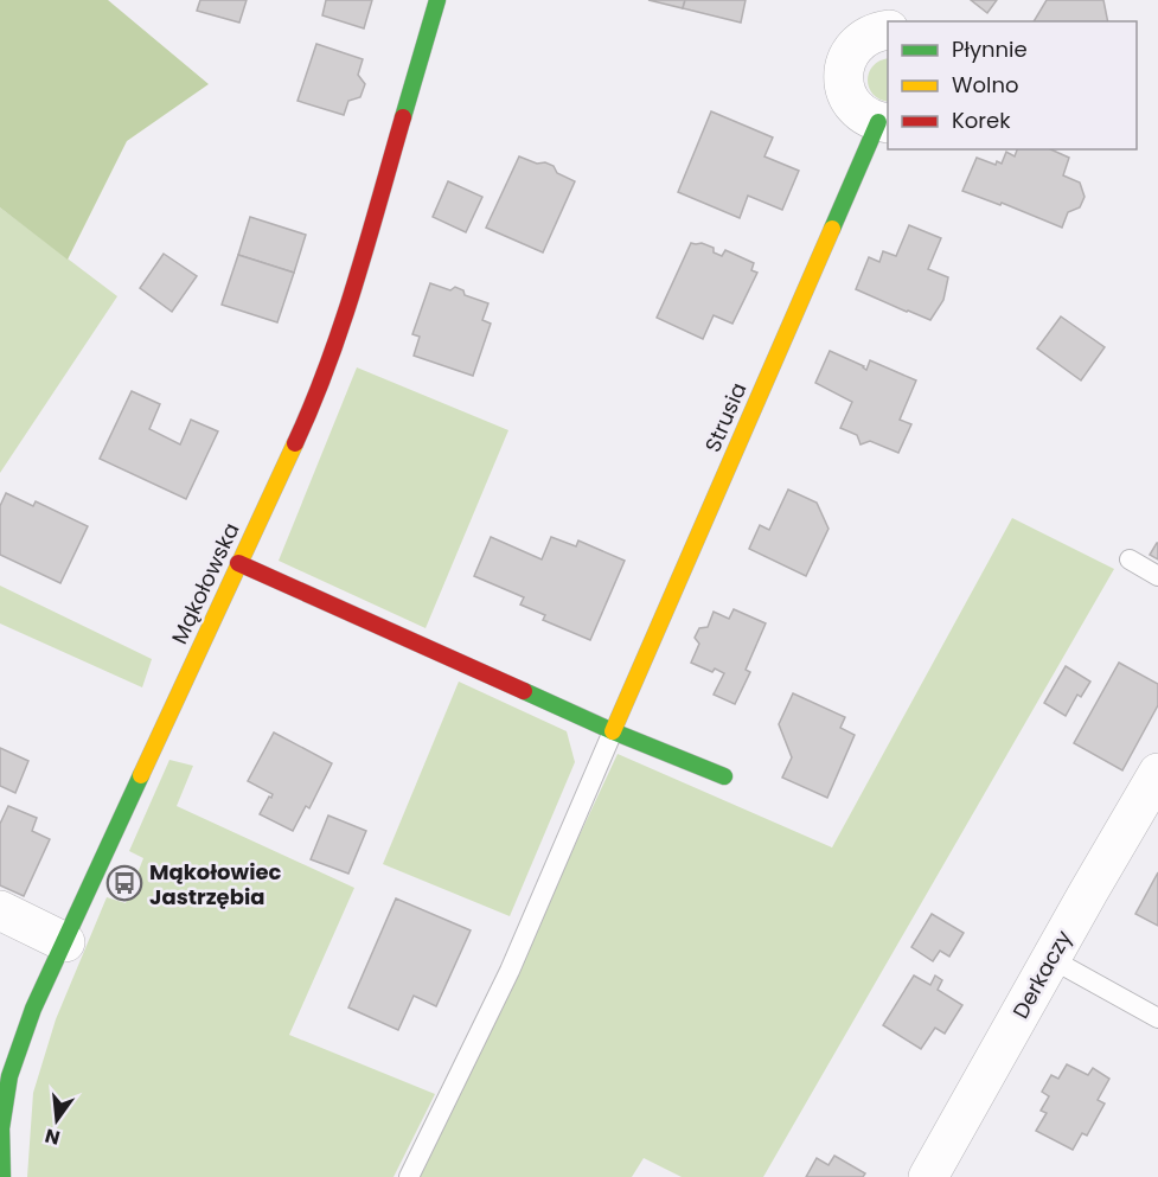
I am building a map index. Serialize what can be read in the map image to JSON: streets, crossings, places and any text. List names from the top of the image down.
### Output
{
  "streets": {
    "street": ["Strusia", "Mąkołowska", "Derkaczy"]
  },
  "places": {
    "bus stop": ["Mąkołowiec Jastrzębia"]
  },
  "legend": ["Płynnie", "Wolno", "Korek"],
  "north": "bottom"
}
